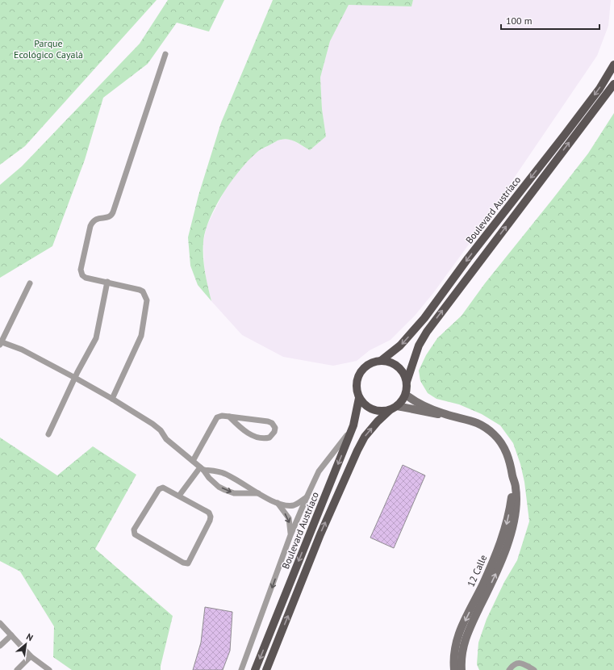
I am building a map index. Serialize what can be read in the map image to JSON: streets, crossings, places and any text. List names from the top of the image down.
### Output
{
  "streets": {
    "main road": ["Boulevard Austríaco"],
    "street": ["12 Calle"]
  },
  "crossings": [
    ["Boulevard Austríaco", "12 Calle"]
  ],
  "parks": ["Parque Ecológico Cayalá"],
  "scale_bar": "100 m",
  "north": "top right"
}
